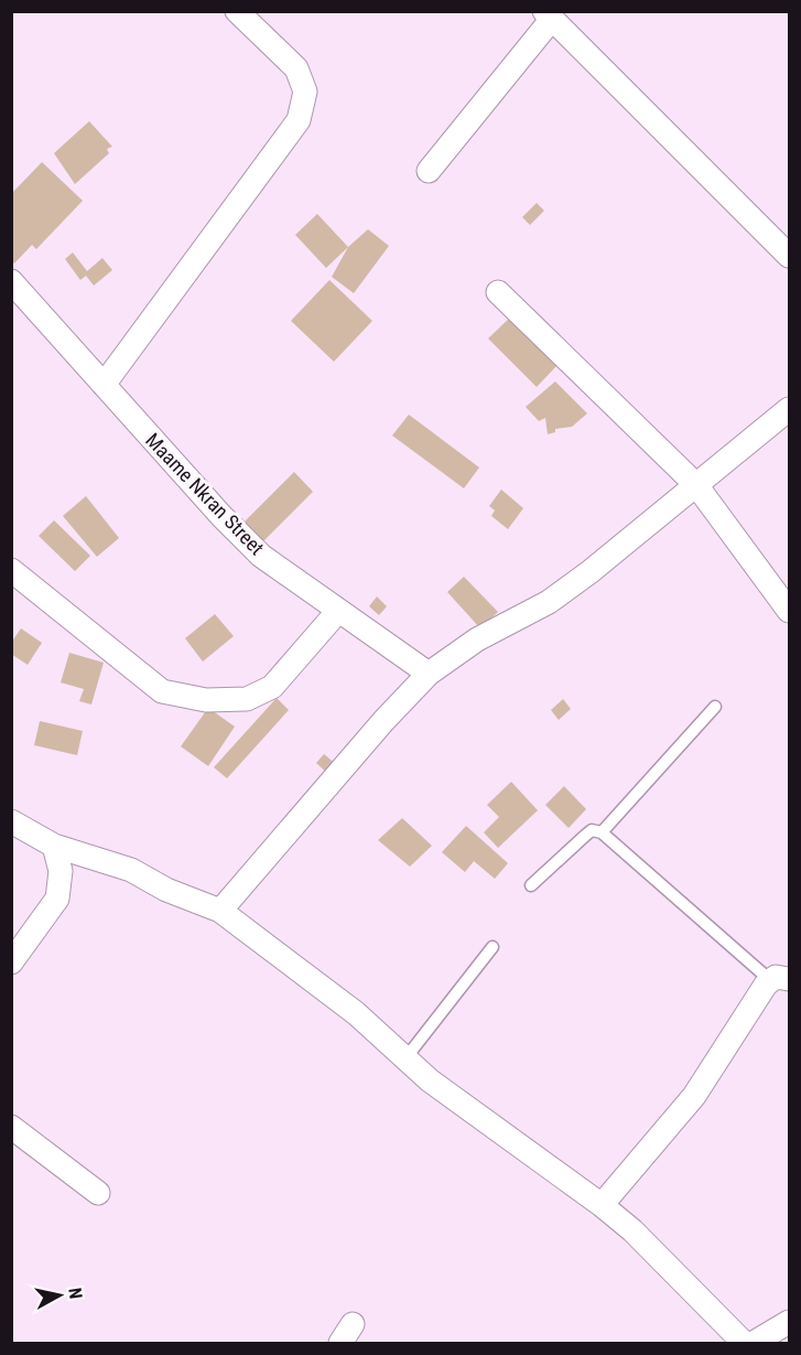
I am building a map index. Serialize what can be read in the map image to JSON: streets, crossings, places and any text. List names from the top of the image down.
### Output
{
  "streets": {
    "street": ["Maame Nkran Street"]
  },
  "north": "right"
}
